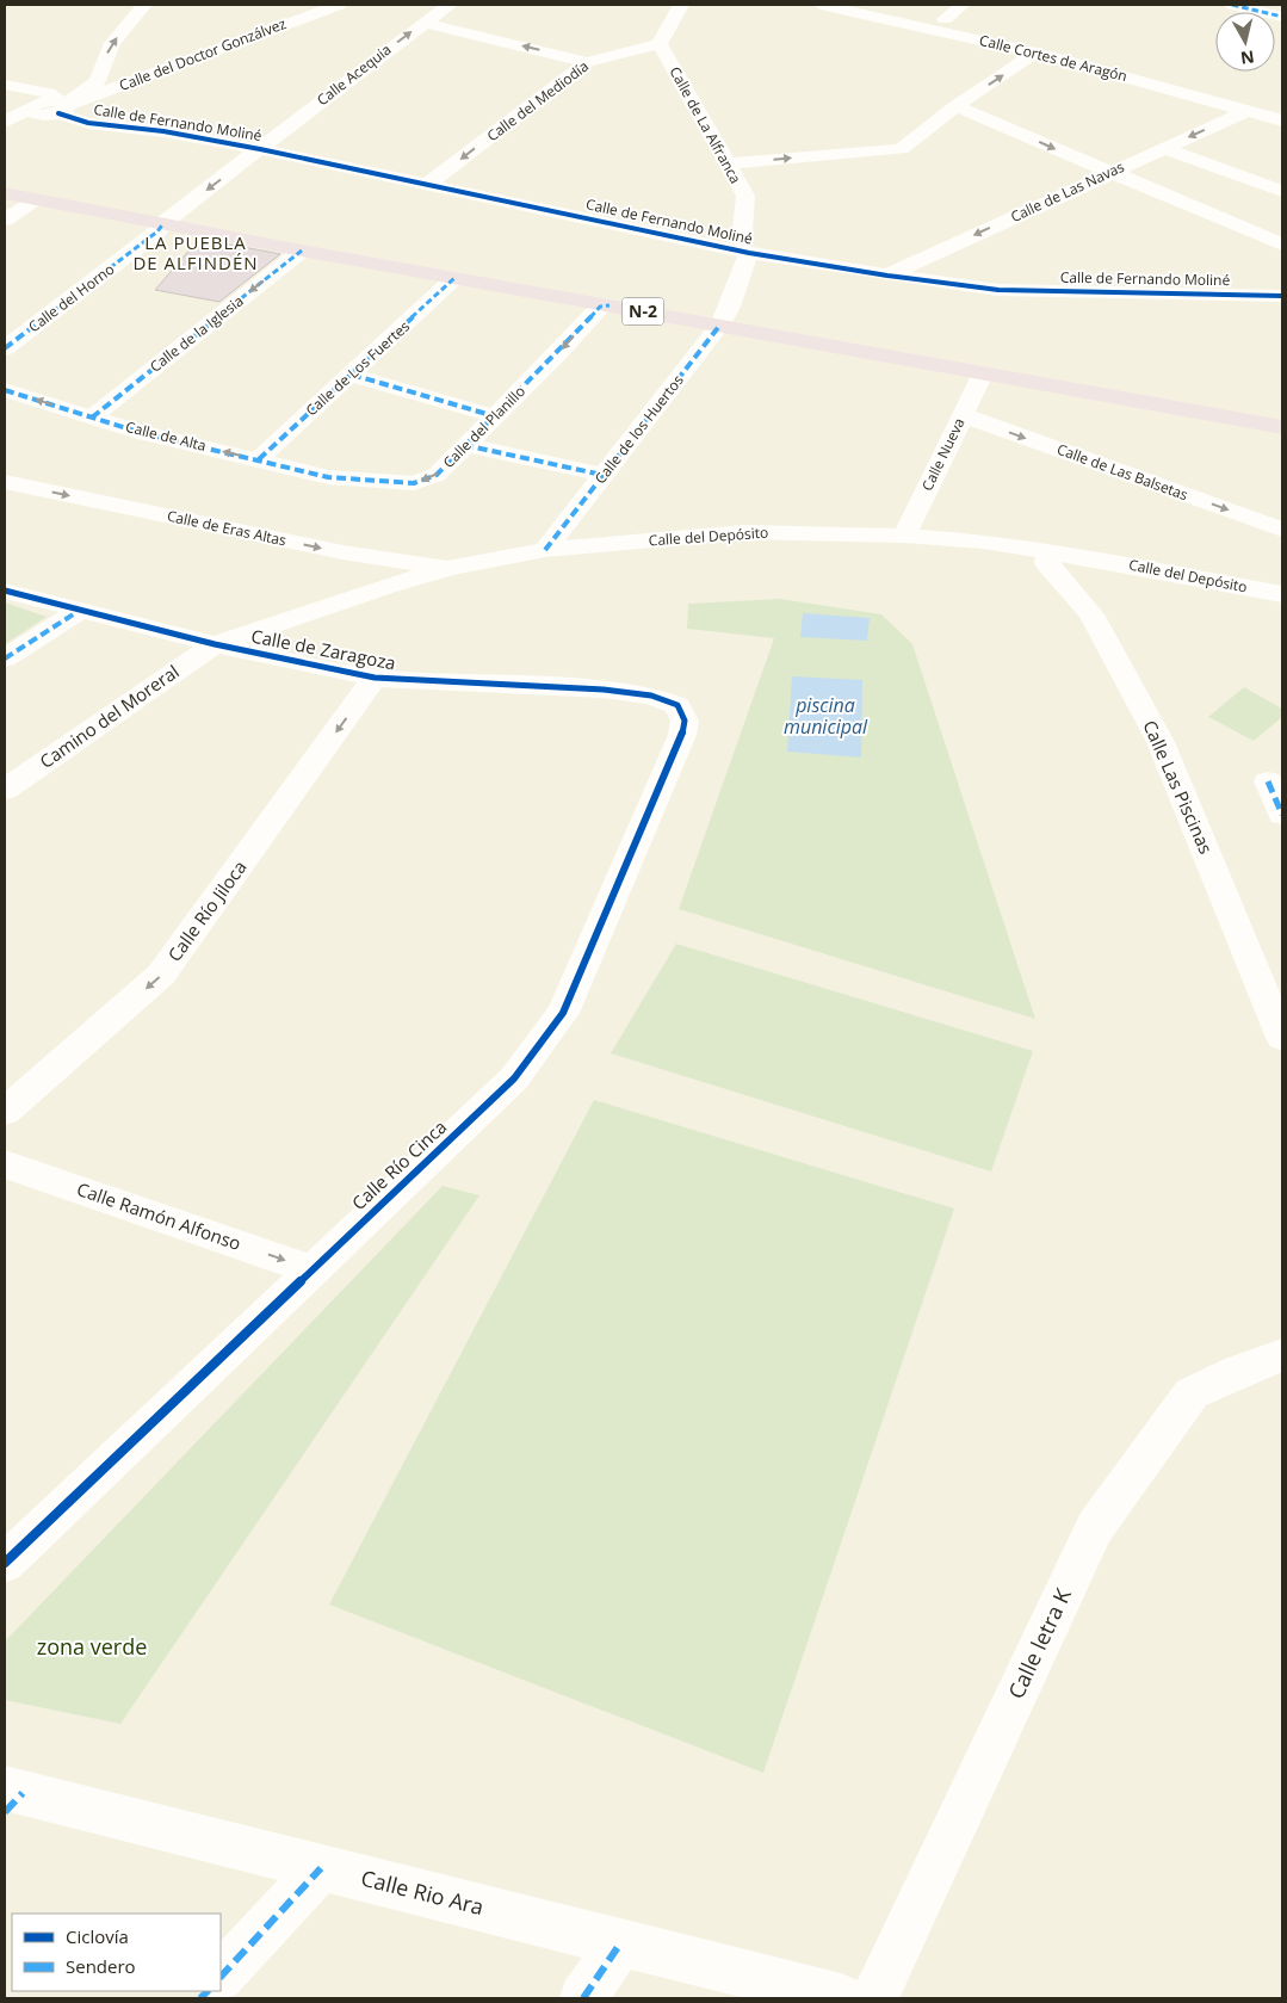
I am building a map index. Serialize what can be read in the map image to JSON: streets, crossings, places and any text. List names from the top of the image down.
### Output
{
  "streets": {
    "highway": ["N-2"],
    "street": [
      "Calle del Doctor Gonzálvez",
      "Calle Cortes de Aragón",
      "Calle Acequia",
      "Calle del Mediodía",
      "Calle de Fernando Moliné",
      "Calle de La Alfranca",
      "Calle de Las Navas",
      "Calle del Horno",
      "Calle de la Iglesia",
      "Calle de Los Fuertes",
      "Calle del Planillo",
      "Calle de los Huertos",
      "Calle de Alta",
      "Calle Nueva",
      "Calle de Las Balsetas",
      "Calle de Eras Altas",
      "Calle del Depósito",
      "Calle de Zaragoza",
      "Camino del Moreral",
      "Calle Las Piscinas",
      "Calle Río Jiloca",
      "Calle Río Cinca",
      "Calle Ramón Alfonso",
      "Calle letra K",
      "Calle Rio Ara"
    ]
  },
  "crossings": [
    ["Calle del Doctor Gonzálvez", "Calle de Fernando Moliné"],
    ["Calle Cortes de Aragón", "Calle de Las Navas"],
    ["Calle Acequia", "Calle de Fernando Moliné"],
    ["Calle Acequia", "Calle del Horno"],
    ["Calle Acequia", "N-2"],
    ["Calle del Mediodía", "Calle de Fernando Moliné"],
    ["Calle del Mediodía", "Calle de La Alfranca"],
    ["Calle de Fernando Moliné", "Calle de La Alfranca"],
    ["Calle de Fernando Moliné", "Calle de Las Navas"],
    ["Calle de Fernando Moliné", "Calle de los Huertos"],
    ["Calle de La Alfranca", "Calle de los Huertos"],
    ["Calle del Horno", "N-2"],
    ["N-2", "Calle de la Iglesia"],
    ["N-2", "Calle de Los Fuertes"],
    ["N-2", "Calle del Planillo"],
    ["N-2", "Calle de los Huertos"],
    ["N-2", "Calle Nueva"],
    ["Calle de la Iglesia", "Calle de Alta"],
    ["Calle de Los Fuertes", "Calle de Alta"],
    ["Calle del Planillo", "Calle de Alta"],
    ["Calle de los Huertos", "Calle del Depósito"],
    ["Calle Nueva", "Calle de Las Balsetas"],
    ["Calle Nueva", "Calle del Depósito"],
    ["Calle de Eras Altas", "Calle del Depósito"],
    ["Calle del Depósito", "Calle de Zaragoza"],
    ["Calle del Depósito", "Camino del Moreral"],
    ["Calle del Depósito", "Calle Las Piscinas"],
    ["Calle de Zaragoza", "Camino del Moreral"],
    ["Calle de Zaragoza", "Calle Río Jiloca"],
    ["Calle de Zaragoza", "Calle Río Cinca"],
    ["Calle Río Cinca", "Calle Ramón Alfonso"]
  ],
  "one_way": [
    "Calle del Mediodía",
    "Calle del Planillo",
    "Calle de Alta",
    "Calle de Eras Altas",
    "Calle Río Jiloca",
    "Calle Ramón Alfonso"
  ],
  "districts": ["LA PUEBLA DE ALFINDÉN"],
  "water": ["piscina municipal"],
  "parks": ["zona verde"],
  "legend": ["Ciclovía", "Sendero"],
  "north": "bottom"
}
